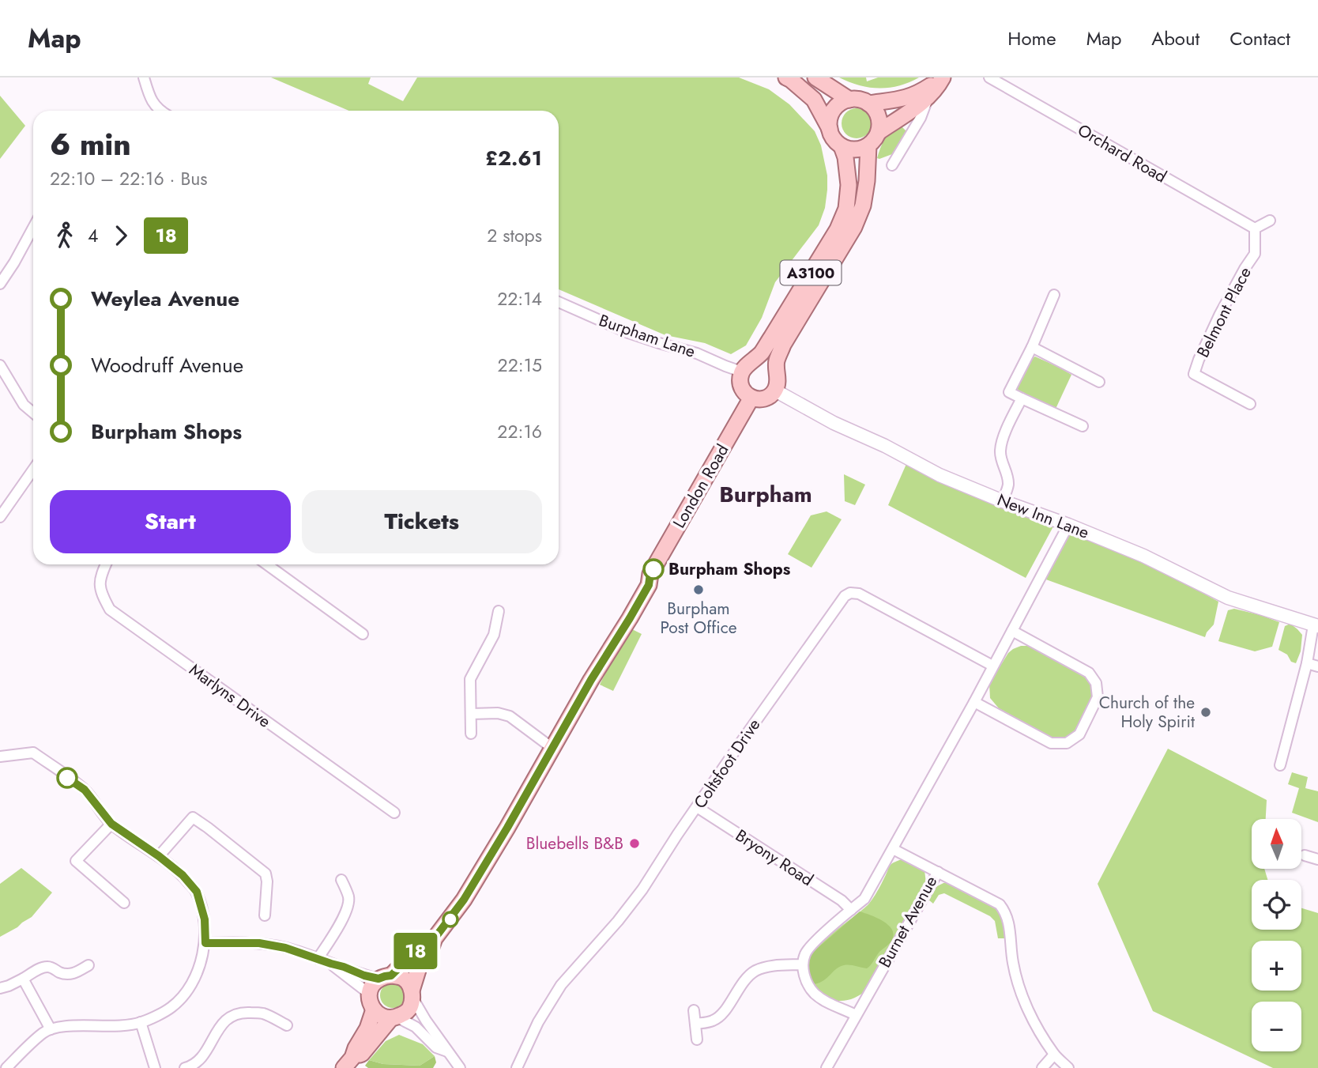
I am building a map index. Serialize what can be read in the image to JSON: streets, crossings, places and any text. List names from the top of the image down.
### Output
{
  "streets": {
    "main road": ["A3100", "London Road", "New Inn Lane"],
    "street": [
      "Orchard Road",
      "Belmont Place",
      "Burpham Lane",
      "Marlyns Drive",
      "Coltsfoot Drive",
      "Bryony Road",
      "Burnet Avenue"
    ]
  },
  "crossings": [
    ["Orchard Road", "Belmont Place"],
    ["A3100", "Burpham Lane"],
    ["A3100", "London Road"],
    ["A3100", "New Inn Lane"],
    ["Burpham Lane", "London Road"],
    ["Burpham Lane", "New Inn Lane"],
    ["London Road", "New Inn Lane"],
    ["Coltsfoot Drive", "Bryony Road"]
  ],
  "districts": ["Burpham"],
  "places": [
    "Burpham Shops",
    "Burpham Post Office",
    "Church of the Holy Spirit",
    "Bluebells B&B"
  ],
  "lines": ["bus line 18"],
  "north": "top",
  "page": {
    "header": "Map",
    "nav": [
      "Home",
      "Map",
      "About",
      "Contact"
    ],
    "on_map": "18",
    "heading": ["6 min", "22:10 – 22:16 · Bus", "£2.61"],
    "legs": ["4", "18", "2 stops"],
    "list": [
      {
        "name": "Weylea Avenue",
        "value": "22:14"
      },
      {
        "name": "Woodruff Avenue",
        "value": "22:15"
      },
      {
        "name": "Burpham Shops",
        "value": "22:16"
      }
    ],
    "buttons": ["Start", "Tickets"],
    "map_buttons": ["+", "−"]
  }
}
